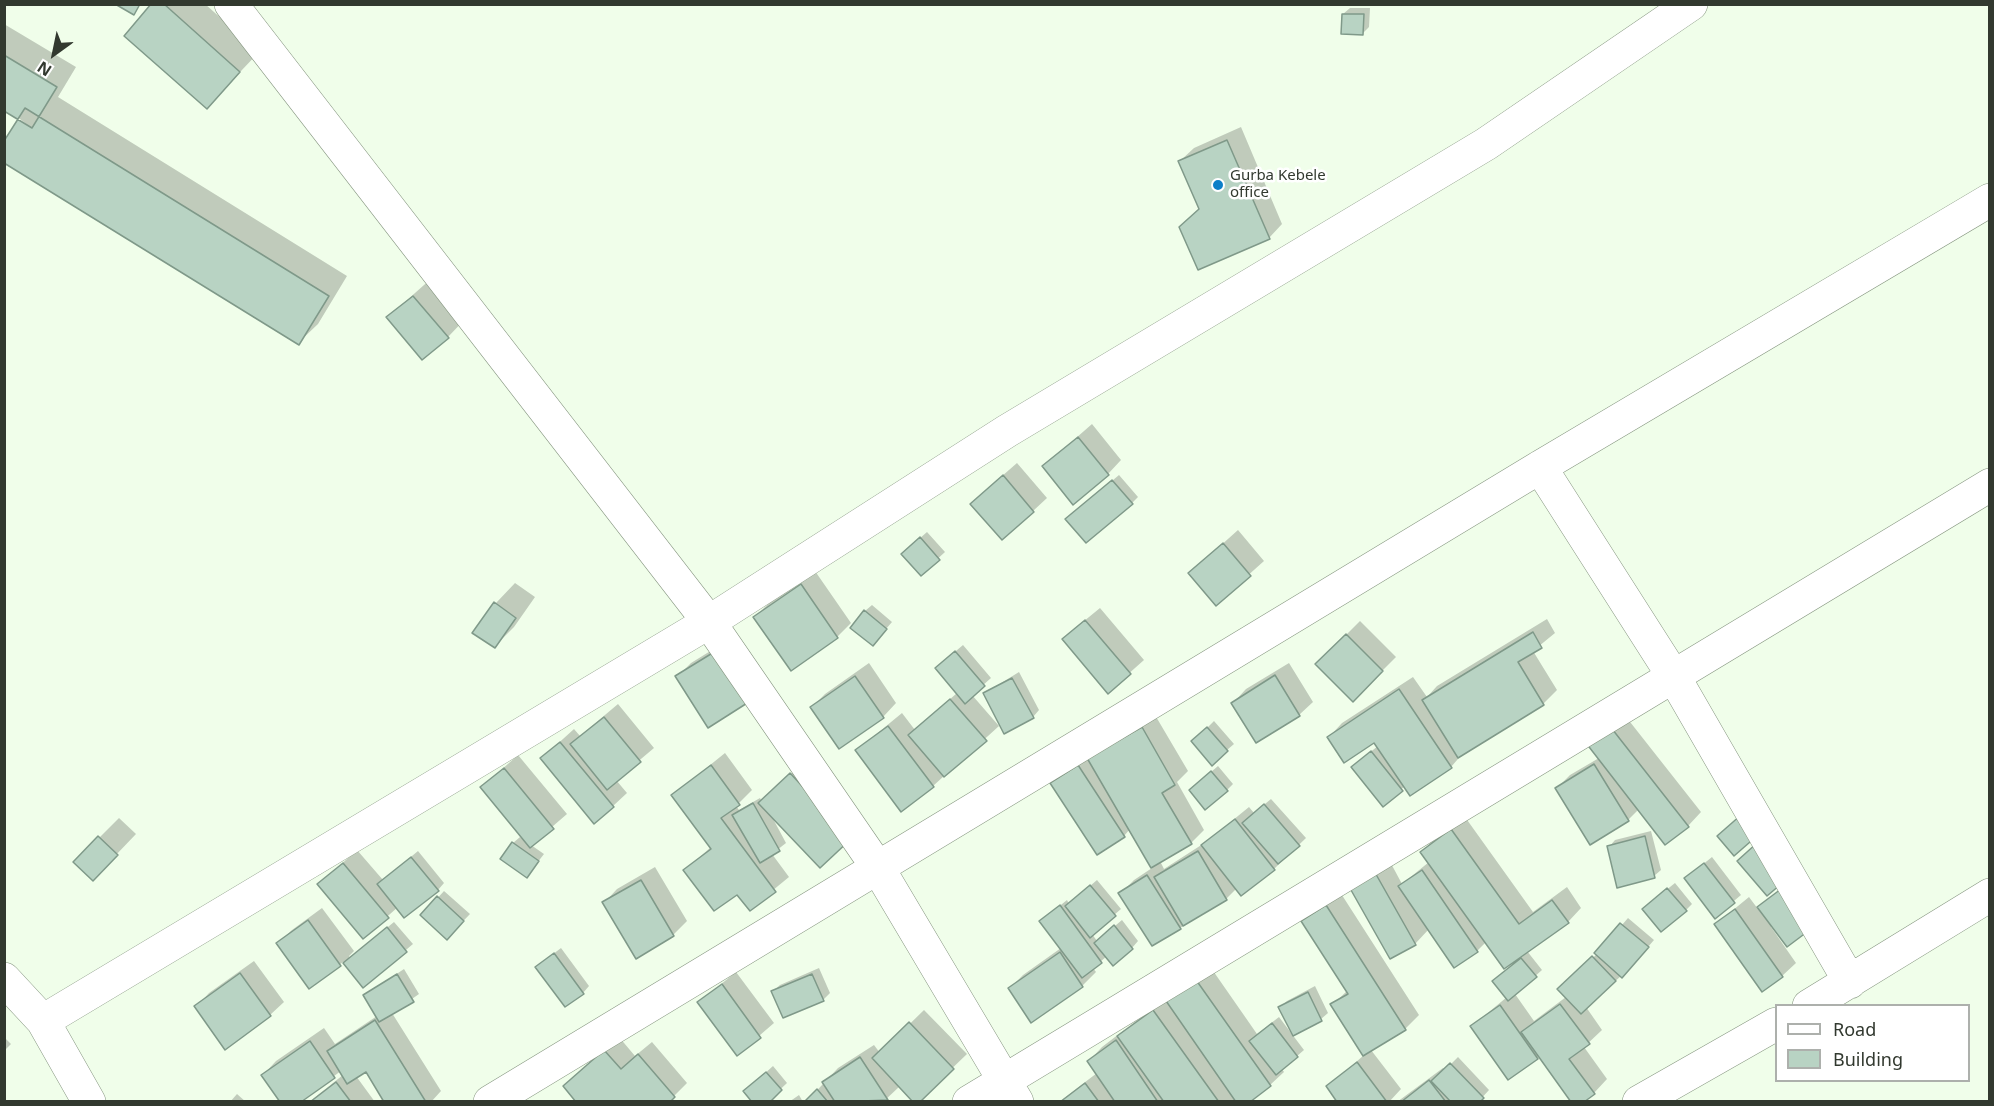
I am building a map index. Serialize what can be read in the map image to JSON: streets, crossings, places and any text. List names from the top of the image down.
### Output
{
  "places": ["Gurba Kebele office"],
  "legend": ["Road", "Building"],
  "north": "bottom left"
}
